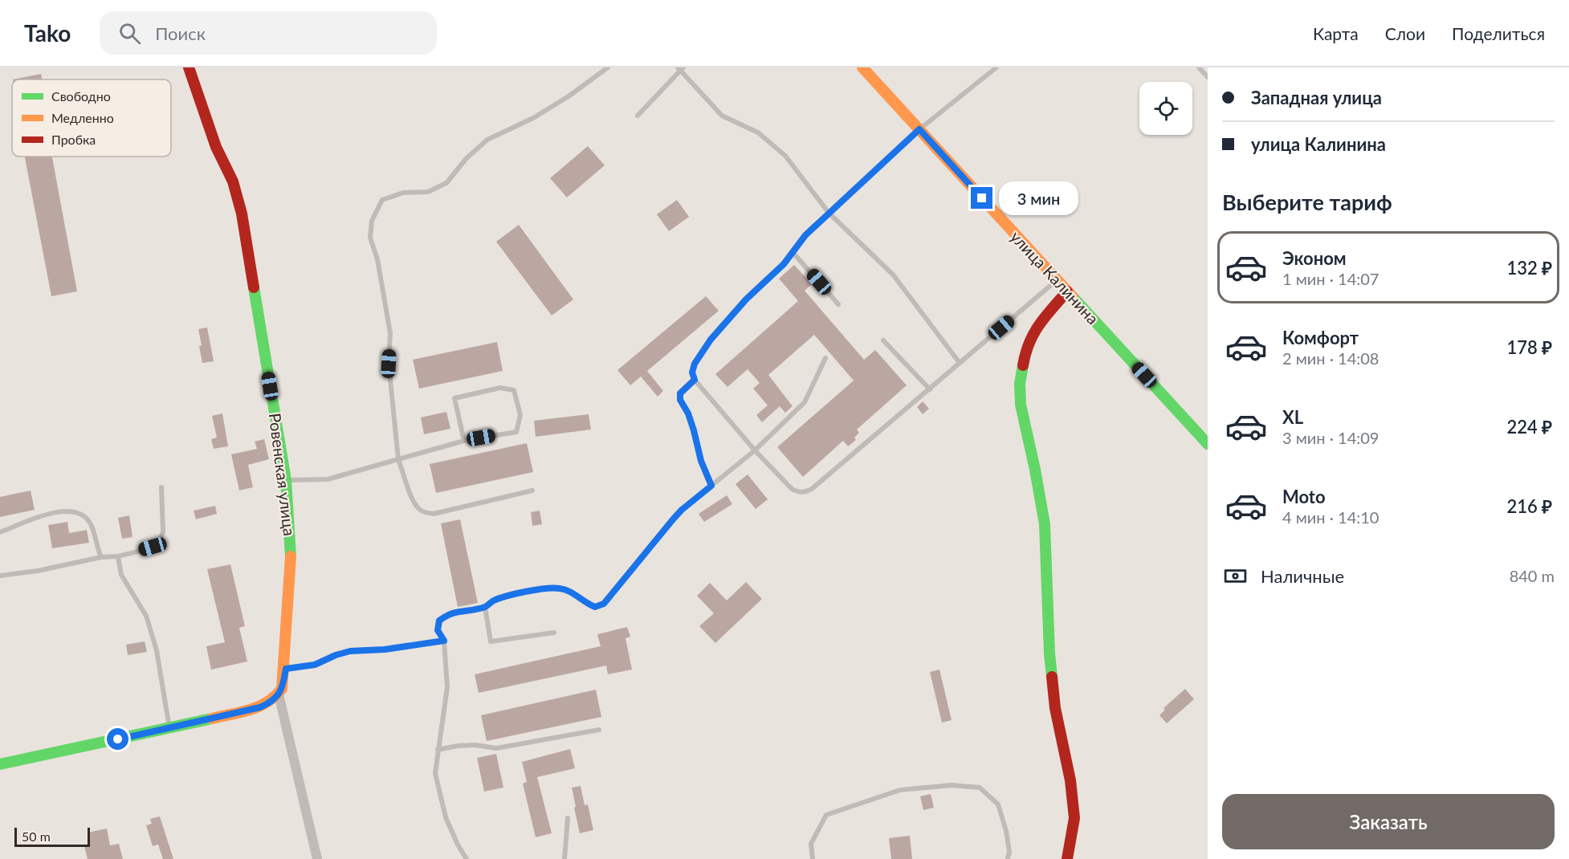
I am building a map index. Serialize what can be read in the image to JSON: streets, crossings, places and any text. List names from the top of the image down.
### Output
{
  "streets": {
    "street": ["улица Калинина", "Ровенская улица"]
  },
  "legend": ["Свободно", "Медленно", "Пробка"],
  "scale_bar": "50 m",
  "page": {
    "header": "Tako",
    "search": "Поиск",
    "nav": ["Карта", "Слои", "Поделиться"],
    "banner": ["Западная улица", "улица Калинина"],
    "heading": "Выберите тариф",
    "bubble": "3 мин",
    "list": [
      {
        "name": "Эконом",
        "note": "1 мин · 14:07",
        "value": "132 ₽"
      },
      {
        "name": "Комфорт",
        "note": "2 мин · 14:08",
        "value": "178 ₽"
      },
      {
        "name": "XL",
        "note": "3 мин · 14:09",
        "value": "224 ₽"
      },
      {
        "name": "Moto",
        "note": "4 мин · 14:10",
        "value": "216 ₽"
      }
    ],
    "pay": ["Наличные", "840 m"],
    "buttons": "Заказать",
    "scale": "50 m"
  }
}
